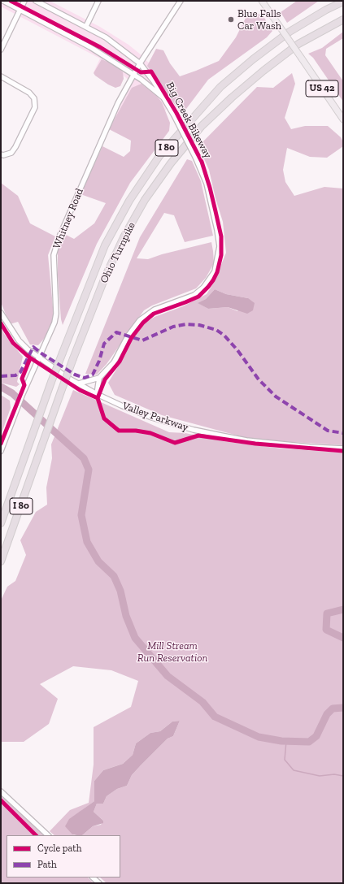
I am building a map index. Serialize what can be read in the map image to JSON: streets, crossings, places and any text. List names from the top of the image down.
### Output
{
  "streets": {
    "highway": ["I 80", "Ohio Turnpike"],
    "main road": ["US 42"],
    "street": ["Whitney Road", "Valley Parkway"],
    "cycle path": ["Big Creek Bikeway"]
  },
  "crossings": [
    ["Whitney Road", "Valley Parkway"]
  ],
  "parks": ["Mill Stream Run Reservation"],
  "places": ["Blue Falls Car Wash"],
  "legend": ["Cycle path", "Path"]
}
